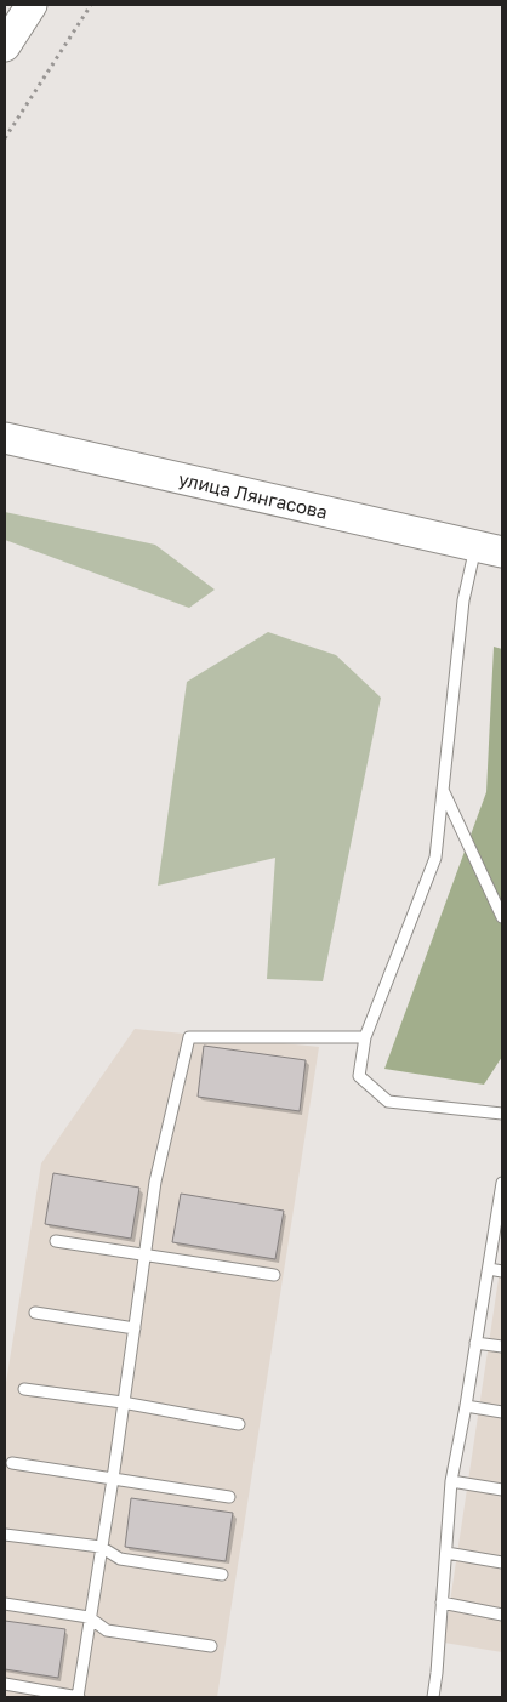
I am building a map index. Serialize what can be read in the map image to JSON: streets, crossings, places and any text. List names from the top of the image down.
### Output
{
  "streets": {
    "main road": ["улица Лянгасова"]
  }
}
